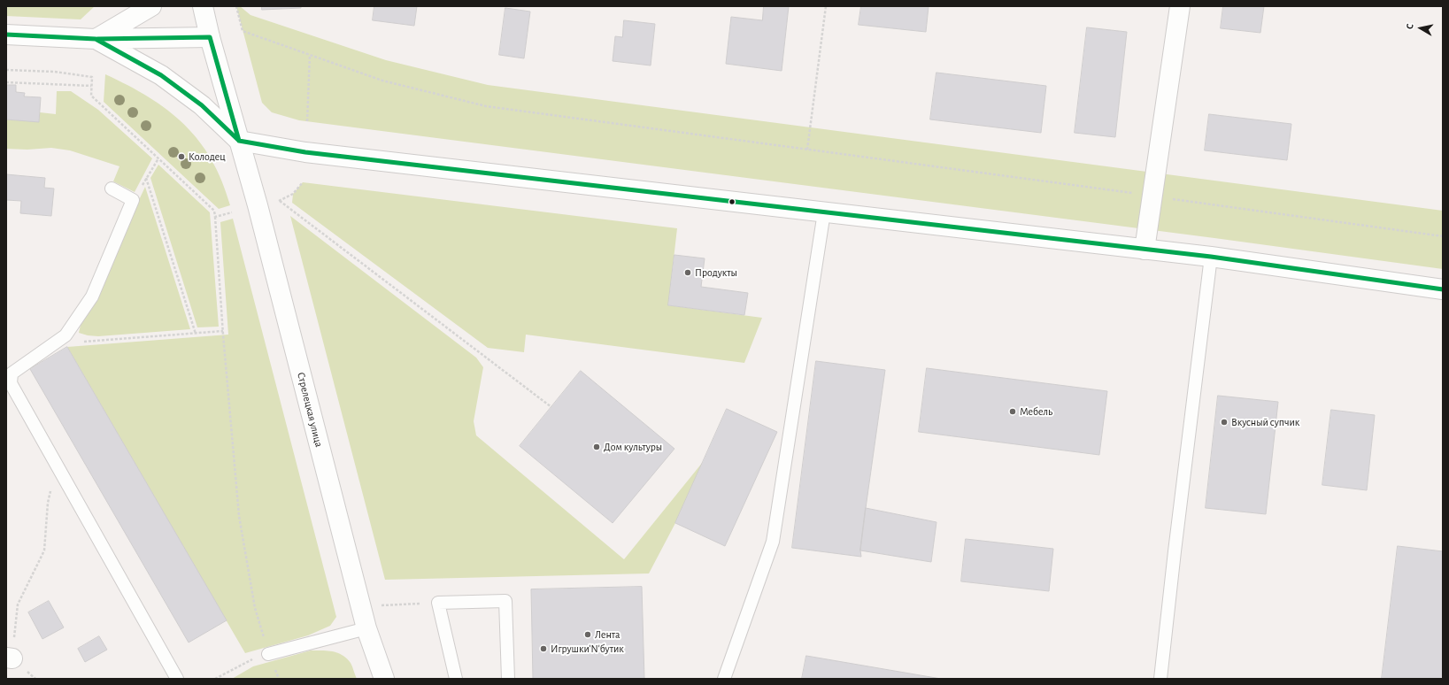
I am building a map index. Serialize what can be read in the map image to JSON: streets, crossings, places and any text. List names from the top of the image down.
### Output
{
  "streets": {
    "main road": ["Стрелецкая улица"]
  },
  "places": [
    "Колодец",
    "Продукты",
    "Мебель",
    "Вкусный супчик",
    "Дом культуры",
    "Лента",
    "Игрушки'N'бутик"
  ],
  "north": "left"
}
